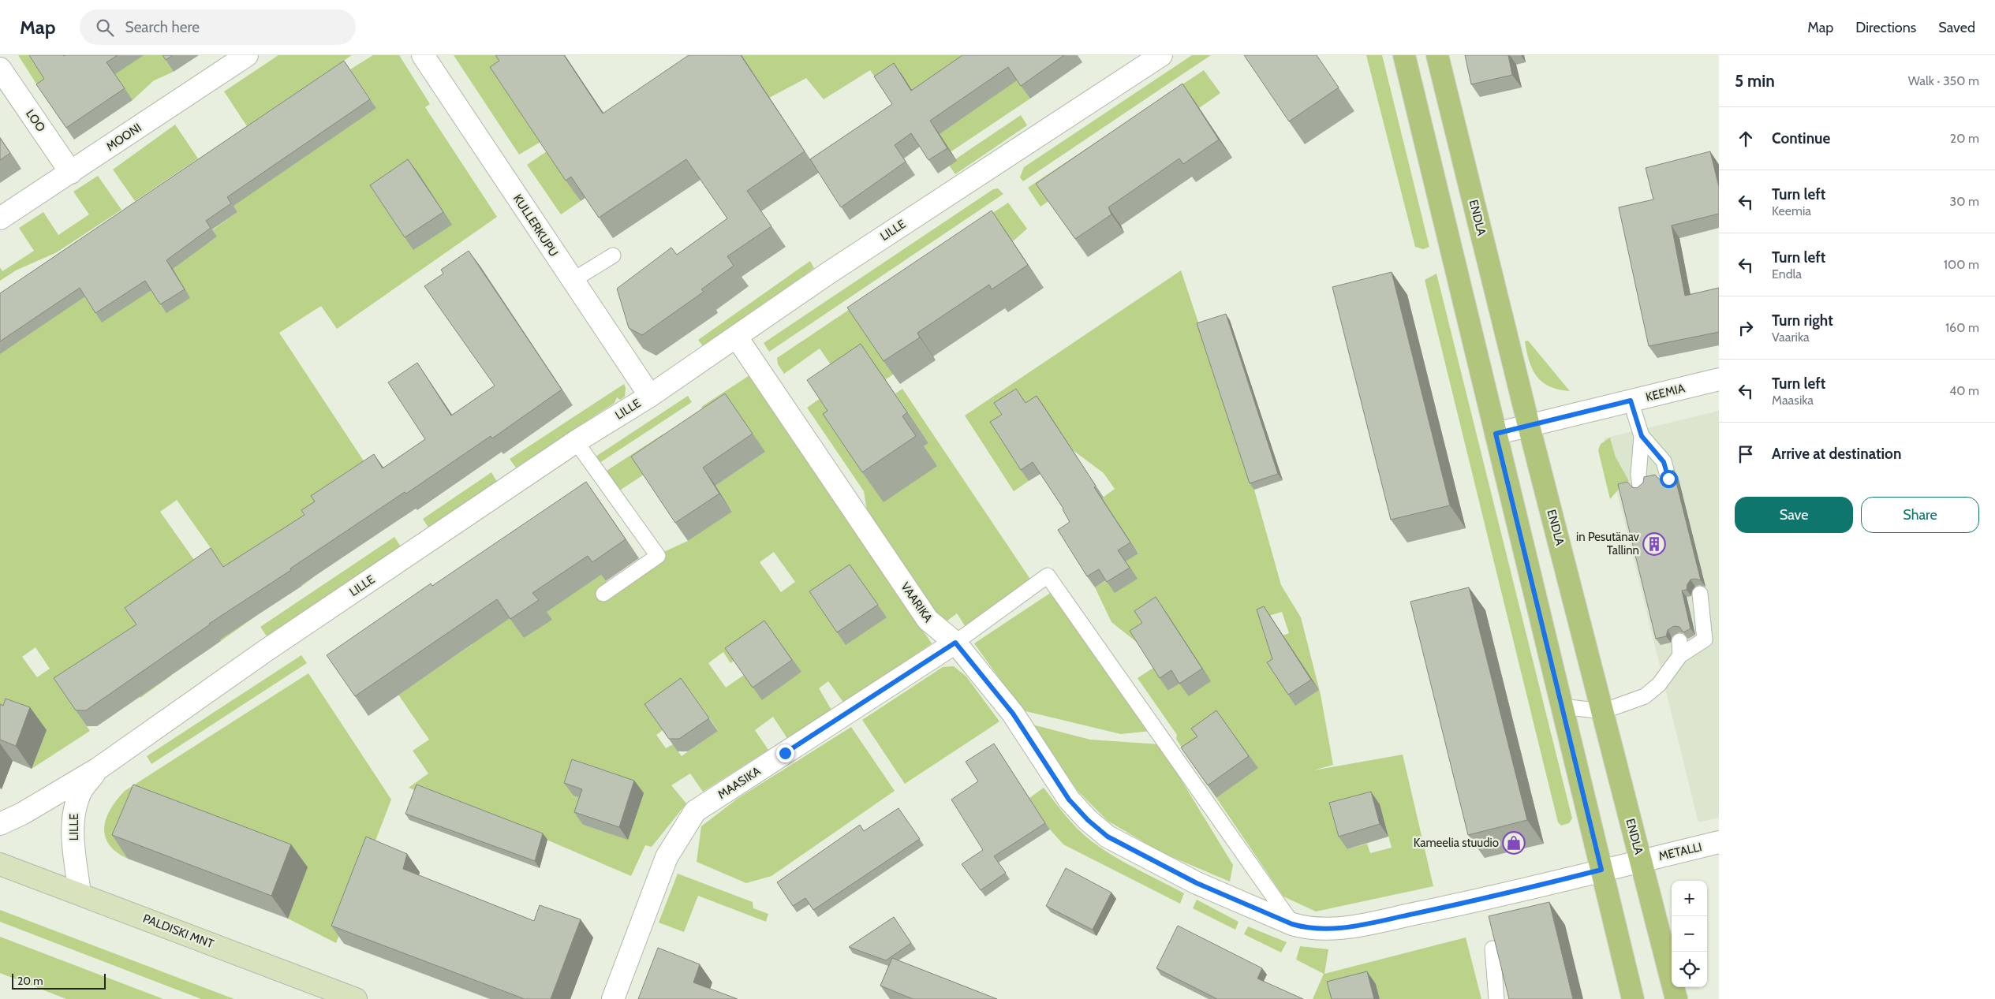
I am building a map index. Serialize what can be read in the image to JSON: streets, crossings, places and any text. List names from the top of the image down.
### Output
{
  "streets": {
    "main road": ["ENDLA", "PALDISKI MNT"],
    "street": [
      "LOO",
      "MOONI",
      "KULLERKUPU",
      "LILLE",
      "KEEMIA",
      "VAARIKA",
      "MAASIKA",
      "METALLI"
    ]
  },
  "crossings": [
    ["LOO", "MOONI"],
    ["ENDLA", "KEEMIA"],
    ["ENDLA", "VAARIKA"],
    ["ENDLA", "METALLI"],
    ["KULLERKUPU", "LILLE"],
    ["LILLE", "VAARIKA"],
    ["LILLE", "PALDISKI MNT"],
    ["VAARIKA", "MAASIKA"],
    ["VAARIKA", "METALLI"]
  ],
  "places": {
    "building": ["in Pesutänav Tallinn"],
    "shop": ["Kameelia stuudio"]
  },
  "scale_bar": "20 m",
  "page": {
    "header": "Map",
    "search": "Search here",
    "nav": ["Map", "Directions", "Saved"],
    "heading": ["5 min", "Walk · 350 m"],
    "list": [
      ["Continue", "20 m"],
      ["Turn left", "Keemia", "30 m"],
      ["Turn left", "Endla", "100 m"],
      ["Turn right", "Vaarika", "160 m"],
      ["Turn left", "Maasika", "40 m"],
      "Arrive at destination"
    ],
    "buttons": ["Save", "Share"],
    "map_buttons": ["+", "−"],
    "scale": "20 m"
  }
}
